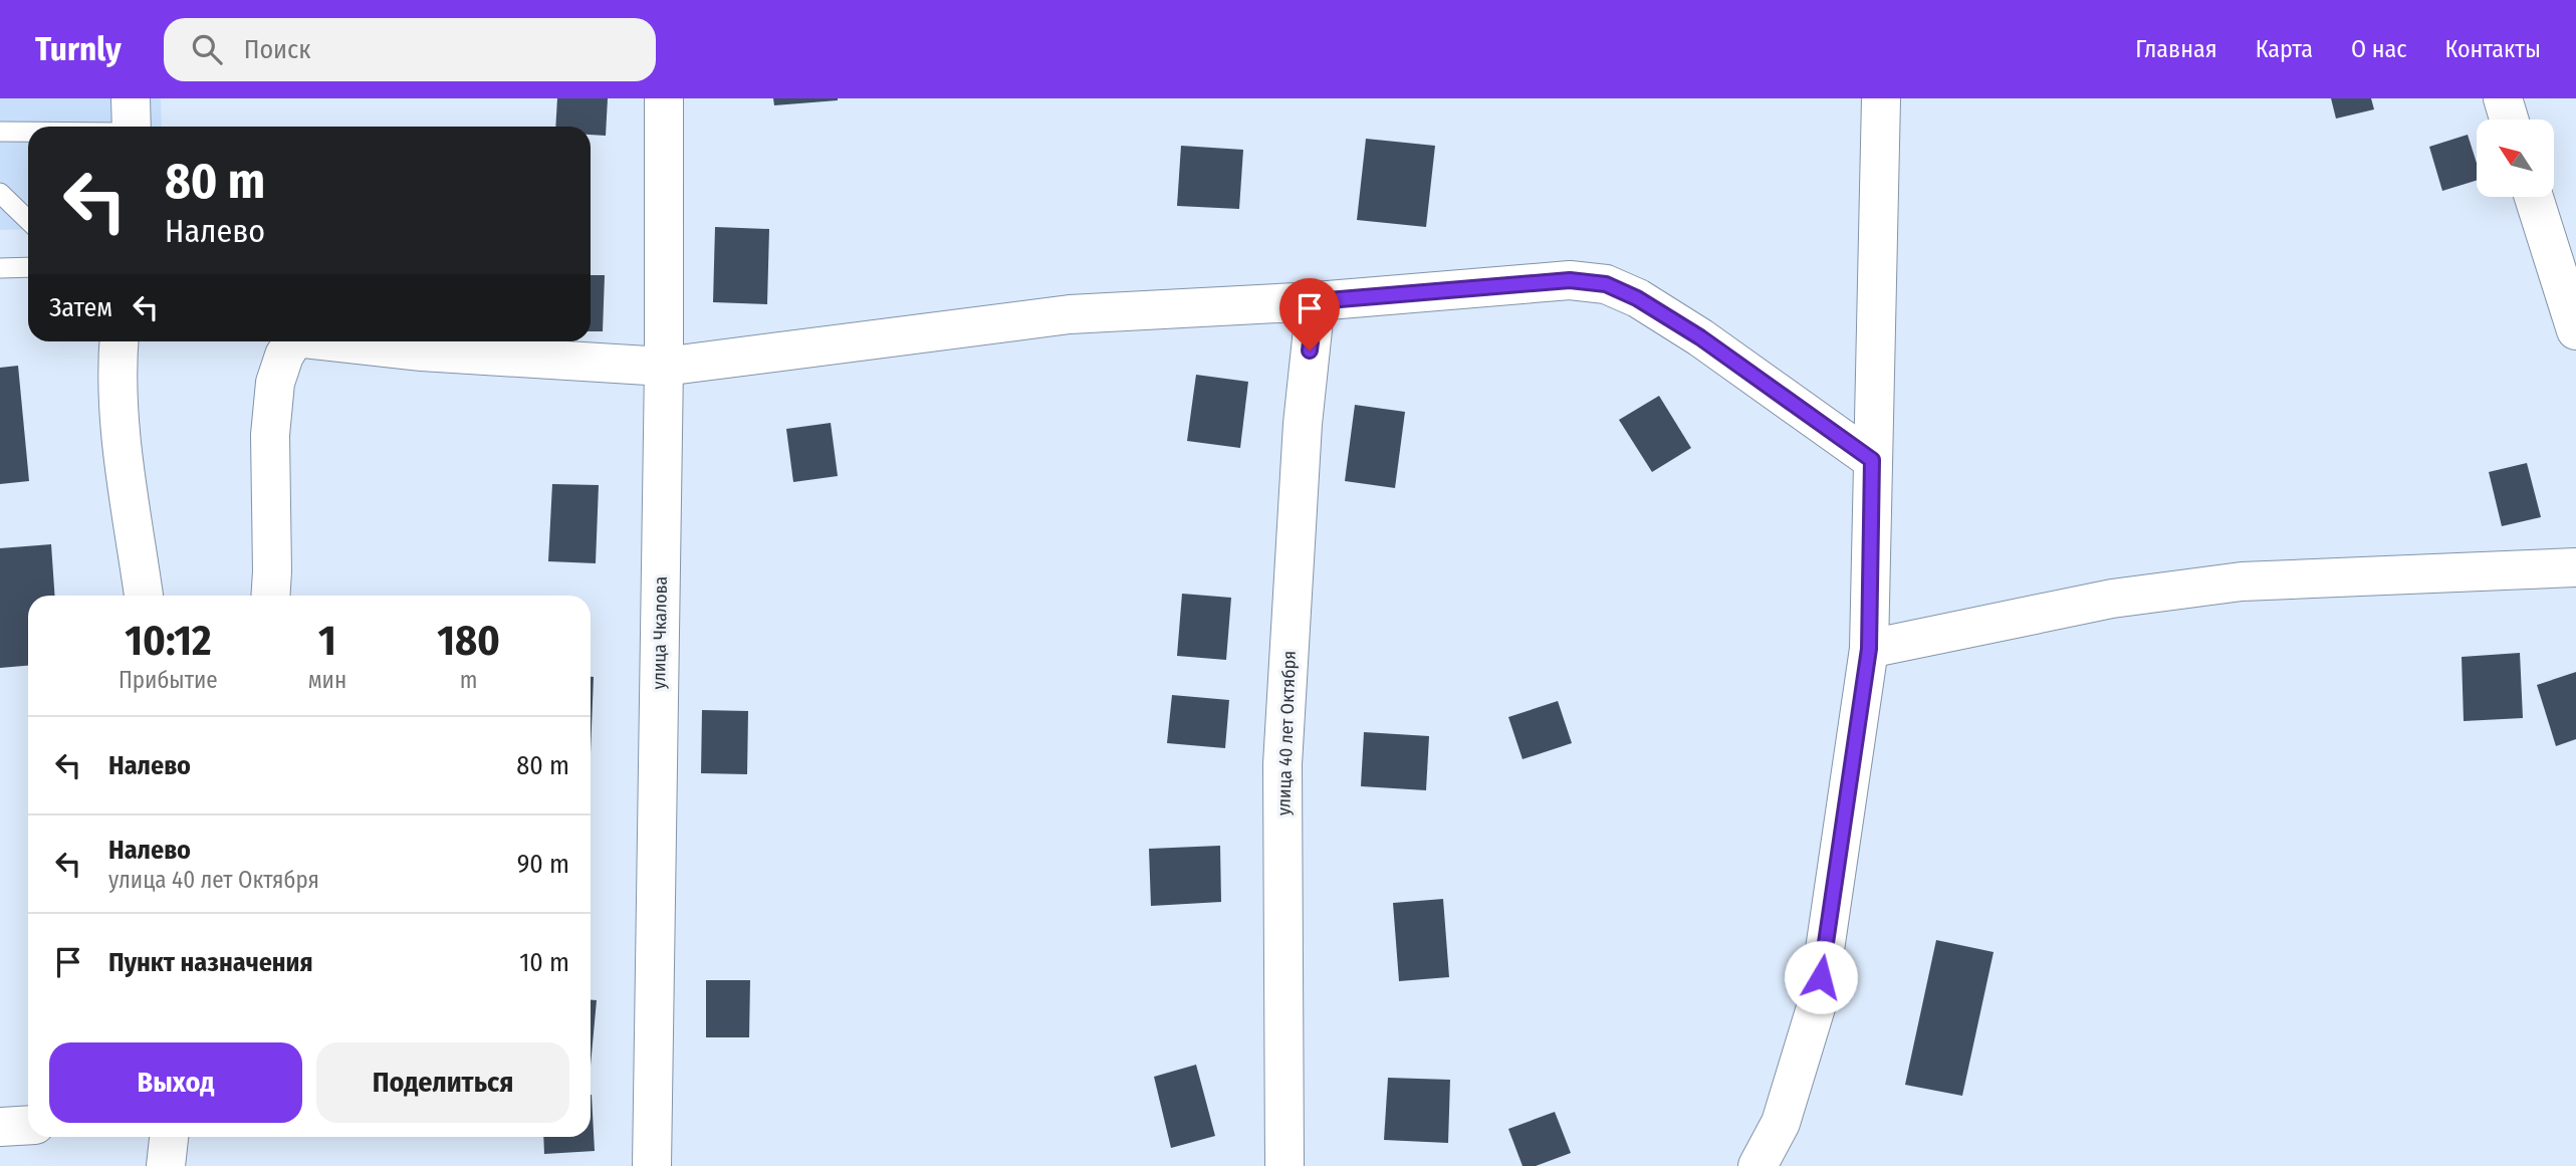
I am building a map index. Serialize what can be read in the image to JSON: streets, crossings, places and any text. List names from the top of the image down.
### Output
{
  "streets": {
    "street": ["улица Чкалова", "улица 40 лет Октября"]
  },
  "north": "top left",
  "page": {
    "header": "Turnly",
    "search": "Поиск",
    "nav": [
      "Главная",
      "Карта",
      "О нас",
      "Контакты"
    ],
    "turn": ["80 m", "Налево"],
    "then": "Затем",
    "eta": [
      "10:12",
      "Прибытие",
      "1",
      "мин",
      "180",
      "m"
    ],
    "list": [
      {
        "name": "Налево",
        "value": "80 m"
      },
      {
        "name": "Налево",
        "note": "улица 40 лет Октября",
        "value": "90 m"
      },
      {
        "name": "Пункт назначения",
        "value": "10 m"
      }
    ],
    "buttons": ["Выход", "Поделиться"]
  }
}
